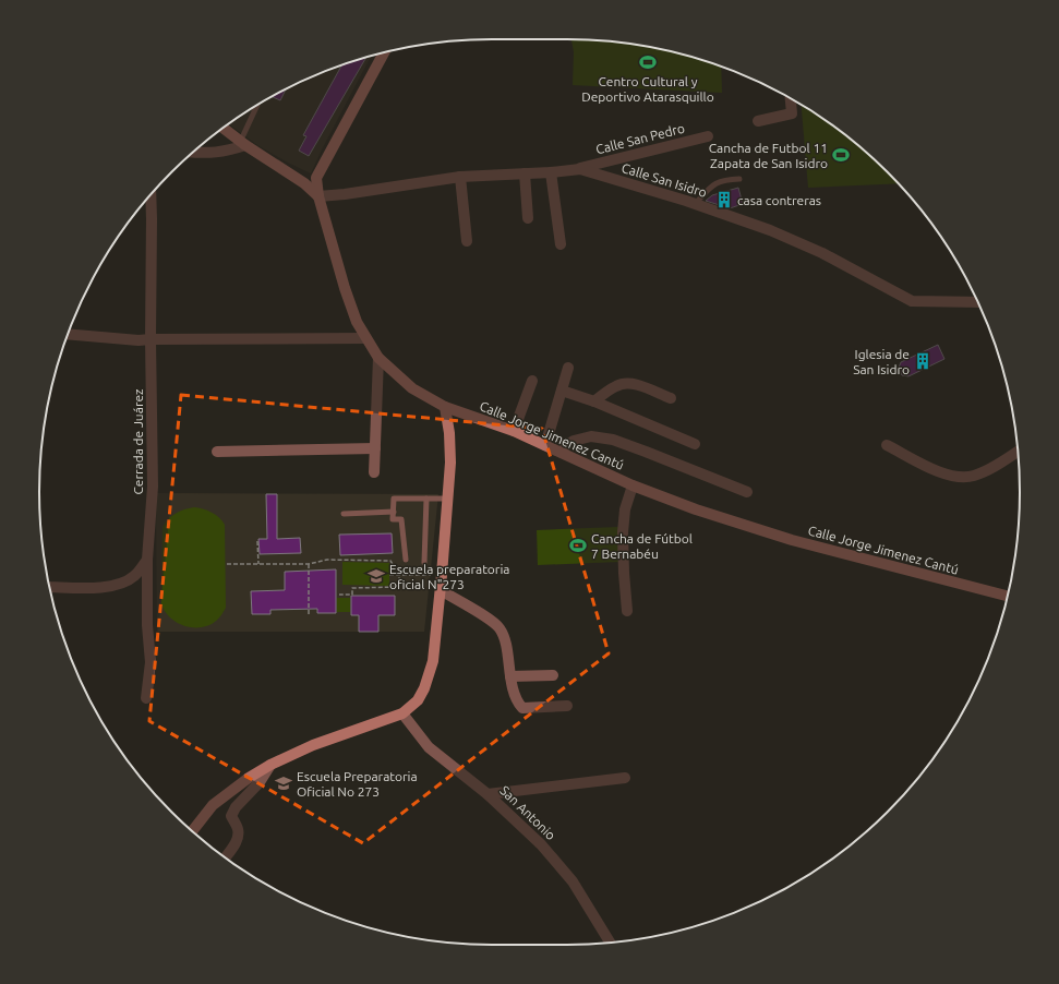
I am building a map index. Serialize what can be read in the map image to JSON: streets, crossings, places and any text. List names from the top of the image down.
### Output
{
  "streets": {
    "main road": ["Calle Jorge Jimenez Cantú"],
    "street": [
      "Calle San Pedro",
      "Calle San Isidro",
      "Cerrada de Juárez",
      "San Antonio"
    ]
  },
  "crossings": [
    ["Calle San Pedro", "Calle San Isidro"],
    ["Calle San Isidro", "Calle Jorge Jimenez Cantú"]
  ],
  "places": {
    "sports": ["Centro Cultural y Deportivo Atarasquillo", "Cancha de Futbol 11 Zapata de San Isidro", "Cancha de Fútbol 7 Bernabéu"],
    "building": ["casa contreras", "Iglesia de San Isidro"],
    "school or university": ["Escuela preparatoria oficial N\"273", "Escuela Preparatoria Oficial No 273"]
  }
}
